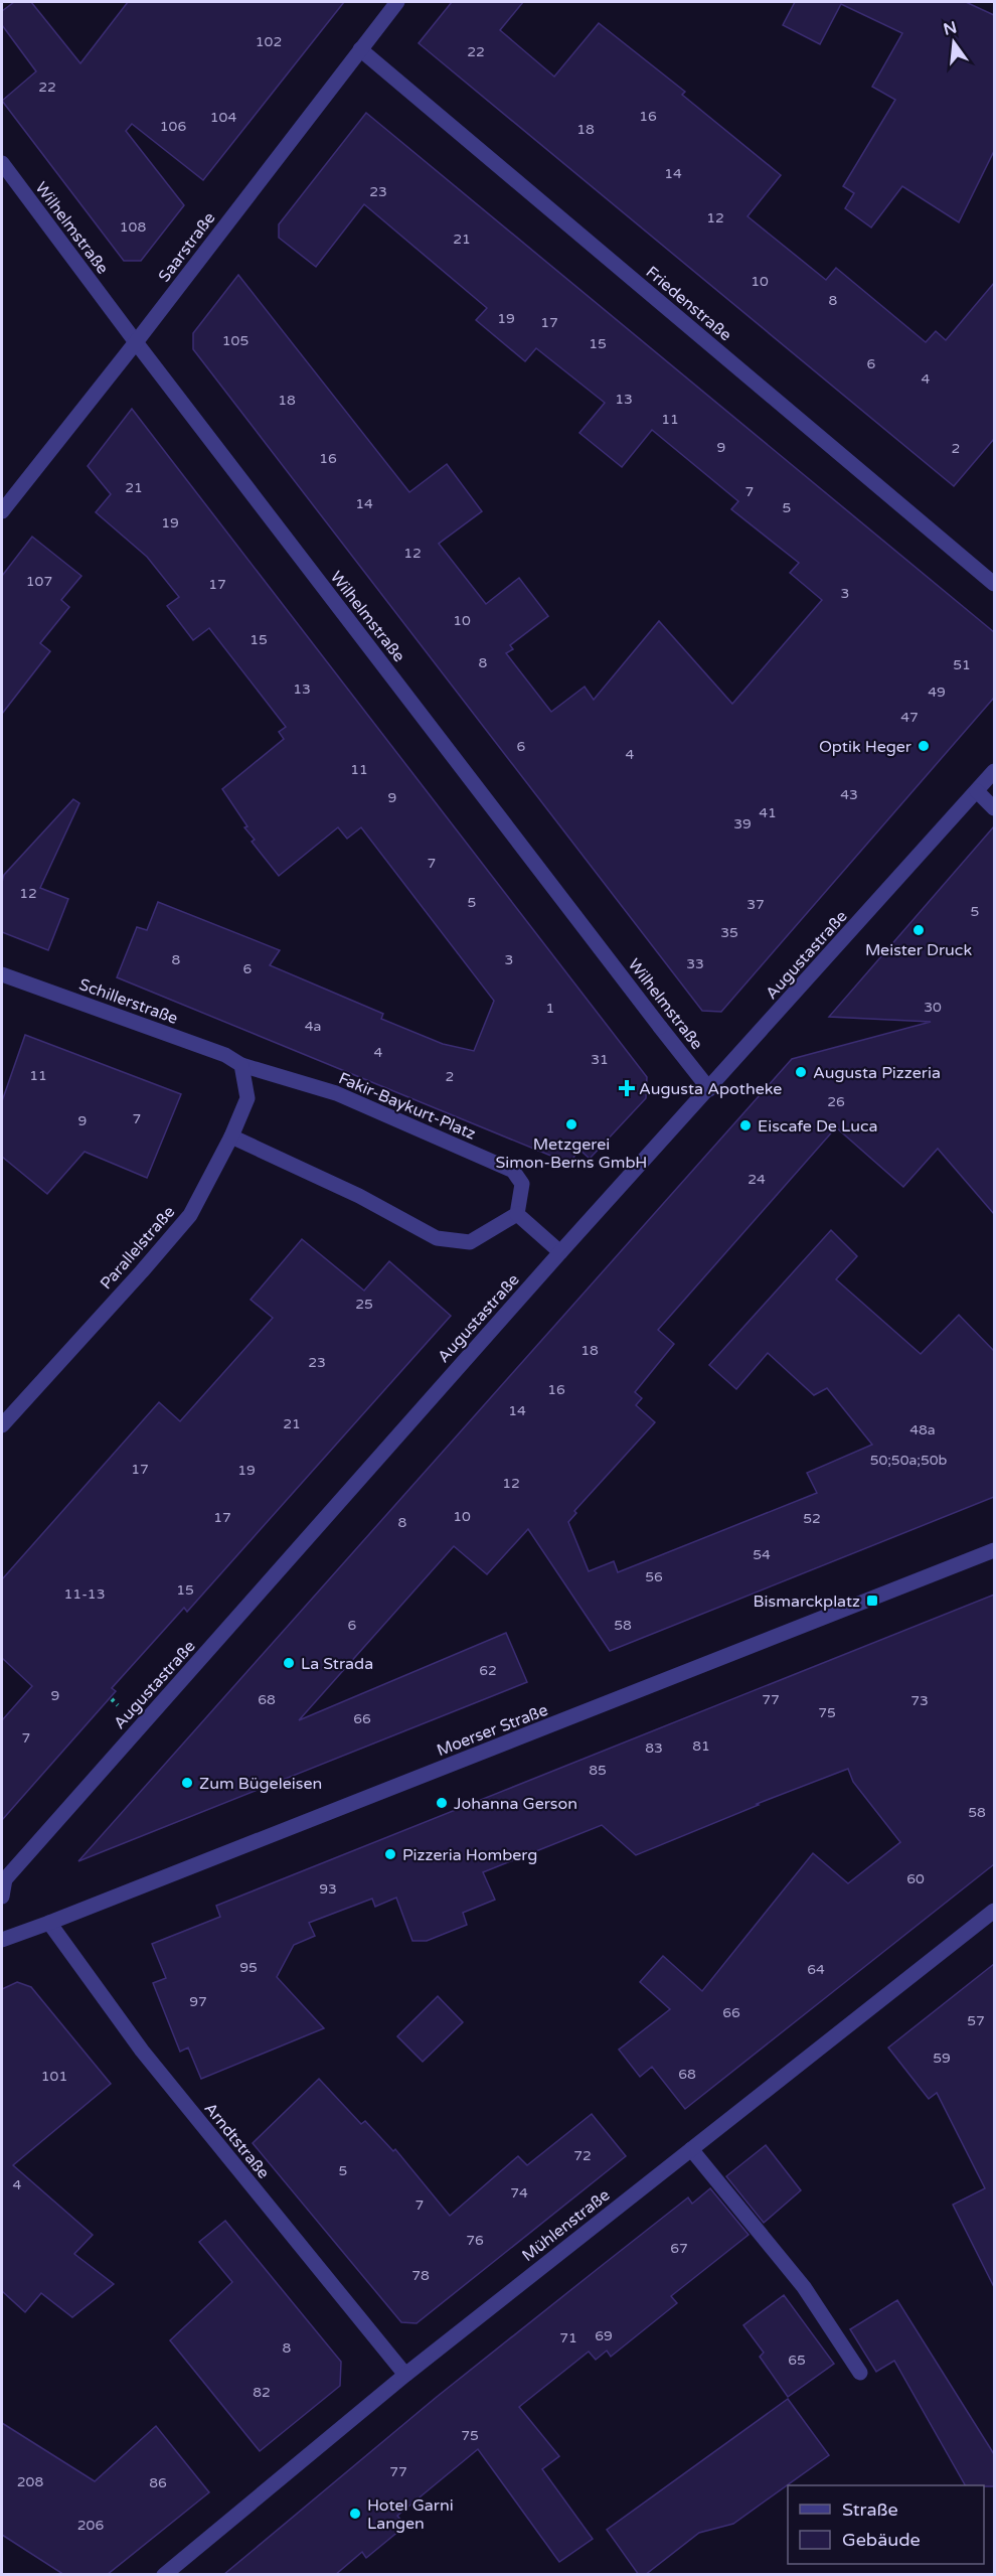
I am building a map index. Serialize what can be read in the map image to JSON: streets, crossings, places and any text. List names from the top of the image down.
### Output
{
  "streets": {
    "street": [
      "Wilhelmstraße",
      "Saarstraße",
      "Friedenstraße",
      "Augustastraße",
      "Schillerstraße",
      "Fakir-Baykurt-Platz",
      "Parallelstraße",
      "Moerser Straße",
      "Arndtstraße",
      "Mühlenstraße"
    ]
  },
  "crossings": [
    ["Wilhelmstraße", "Saarstraße"],
    ["Wilhelmstraße", "Augustastraße"],
    ["Saarstraße", "Friedenstraße"],
    ["Schillerstraße", "Fakir-Baykurt-Platz"],
    ["Schillerstraße", "Parallelstraße"],
    ["Fakir-Baykurt-Platz", "Parallelstraße"],
    ["Moerser Straße", "Arndtstraße"],
    ["Arndtstraße", "Mühlenstraße"]
  ],
  "places": {
    "other": [
      "Optik Heger",
      "Meister Druck",
      "Augusta Pizzeria",
      "Metzgerei Simon-Berns GmbH",
      "Eiscafe De Luca",
      "La Strada",
      "Zum Bügeleisen",
      "Johanna Gerson",
      "Pizzeria Homberg",
      "Hotel Garni Langen"
    ],
    "health": ["Augusta Apotheke"],
    "transit": ["Bismarckplatz"]
  },
  "house_numbers": [
    "102",
    "22",
    "22",
    "16",
    "104",
    "106",
    "18",
    "14",
    "23",
    "12",
    "108",
    "21",
    "10",
    "8",
    "19",
    "17",
    "105",
    "15",
    "6",
    "4",
    "13",
    "18",
    "11",
    "9",
    "2",
    "16",
    "21",
    "7",
    "14",
    "5",
    "19",
    "12",
    "107",
    "17",
    "3",
    "10",
    "15",
    "8",
    "51",
    "13",
    "49",
    "47",
    "6",
    "4",
    "11",
    "43",
    "9",
    "41",
    "39",
    "7",
    "12",
    "5",
    "37",
    "5",
    "35",
    "8",
    "3",
    "33",
    "6",
    "30",
    "1",
    "4a",
    "4",
    "31",
    "11",
    "2",
    "26",
    "7",
    "9",
    "24",
    "25",
    "18",
    "23",
    "16",
    "14",
    "21",
    "48a",
    "50;50a;50b",
    "17",
    "19",
    "12",
    "10",
    "17",
    "52",
    "8",
    "54",
    "56",
    "15",
    "11-13",
    "6",
    "58",
    "62",
    "9",
    "68",
    "77",
    "73",
    "75",
    "66",
    "7",
    "81",
    "83",
    "85",
    "58",
    "60",
    "93",
    "95",
    "64",
    "97",
    "66",
    "57",
    "59",
    "68",
    "101",
    "72",
    "5",
    "4",
    "74",
    "7",
    "76",
    "67",
    "78",
    "69",
    "71",
    "8",
    "65",
    "82",
    "75",
    "77",
    "208",
    "86",
    "206"
  ],
  "legend": ["Straße", "Gebäude"],
  "north": "top"
}
